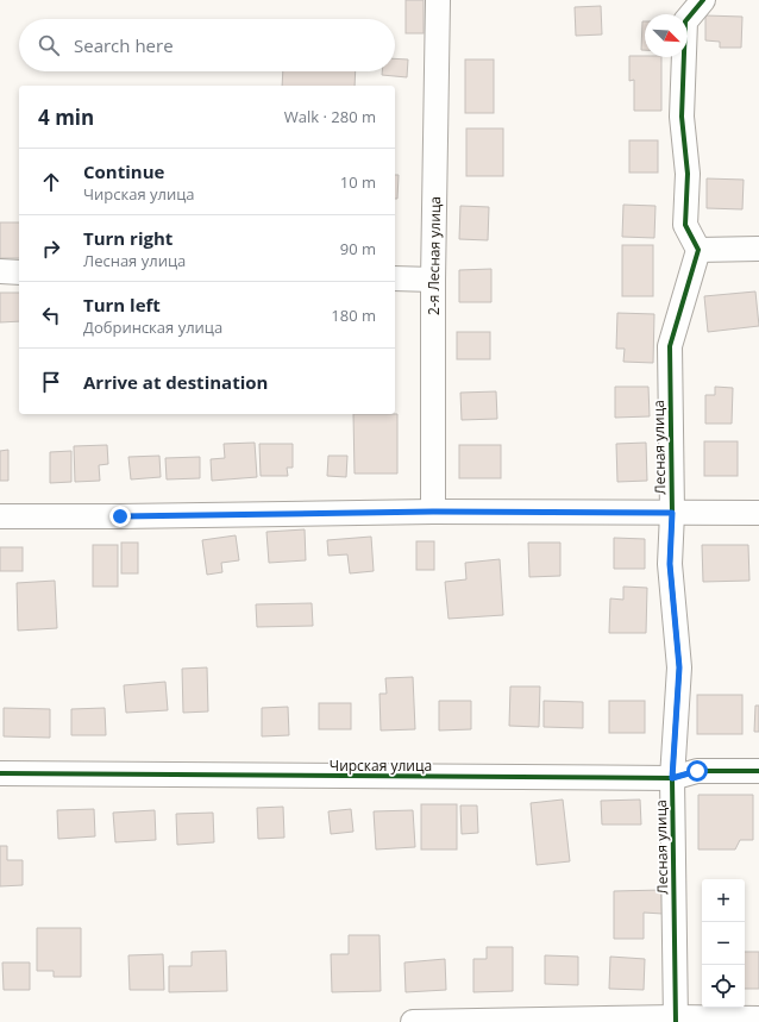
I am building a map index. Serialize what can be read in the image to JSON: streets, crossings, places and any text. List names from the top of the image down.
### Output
{
  "streets": {
    "street": ["2-я Лесная улица", "Лесная улица", "Чирская улица"]
  },
  "crossings": [
    ["Лесная улица", "Чирская улица"]
  ],
  "north": "bottom right",
  "page": {
    "search": "Search here",
    "heading": ["4 min", "Walk · 280 m"],
    "list": [
      ["Continue", "Чирская улица", "10 m"],
      ["Turn right", "Лесная улица", "90 m"],
      ["Turn left", "Добринская улица", "180 m"],
      "Arrive at destination"
    ],
    "map_buttons": ["+", "−"]
  }
}
